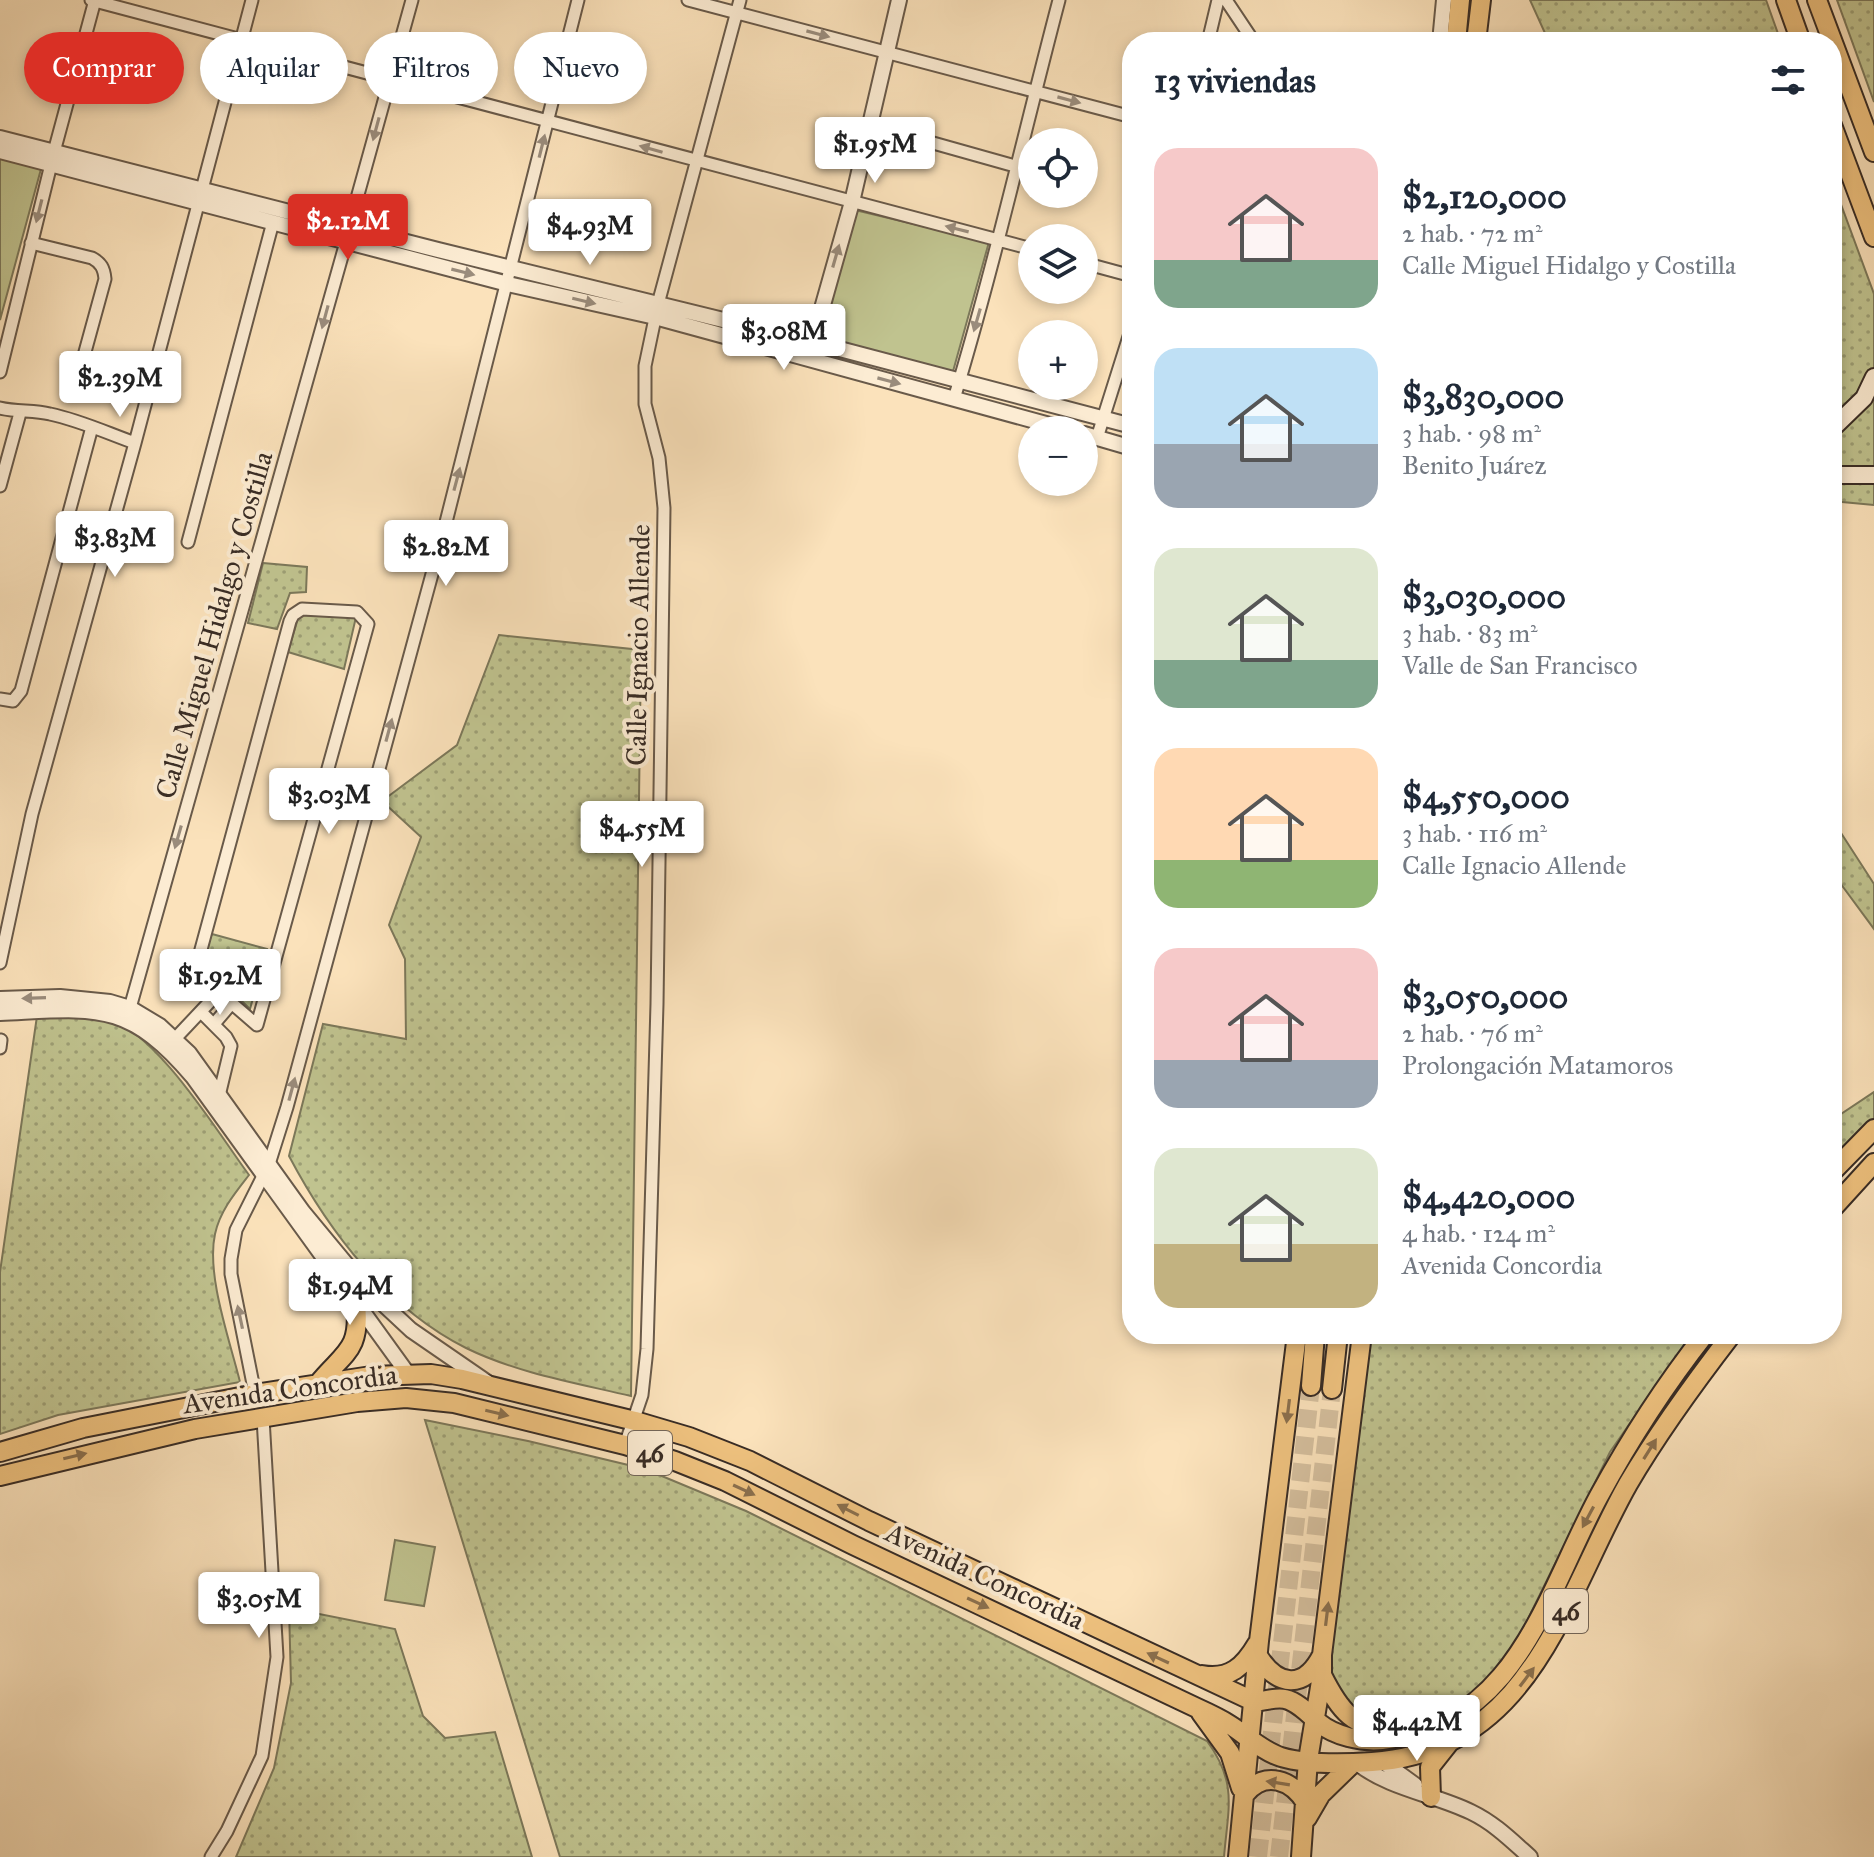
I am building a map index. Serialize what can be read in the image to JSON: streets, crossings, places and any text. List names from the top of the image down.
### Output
{
  "streets": {
    "main road": ["Avenida Concordia", "46"],
    "street": ["Calle Miguel Hidalgo y Costilla", "Calle Ignacio Allende"]
  },
  "crossings": [
    ["Calle Ignacio Allende", "Avenida Concordia"]
  ],
  "page": {
    "chip": [
      "Comprar",
      "Alquilar",
      "Filtros",
      "Nuevo"
    ],
    "heading": "13 viviendas",
    "price": [
      "$1.95M",
      "$2.12M",
      "$4.93M",
      "$3.08M",
      "$2.39M",
      "$3.83M",
      "$2.82M",
      "$3.03M",
      "$4.55M",
      "$1.92M",
      "$1.94M",
      "$3.05M",
      "$4.42M"
    ],
    "map_buttons": ["+", "−"],
    "list": [
      {
        "name": "$2,120,000",
        "note": "2 hab. · 72 m² · Calle Miguel Hidalgo y Costilla"
      },
      {
        "name": "$3,830,000",
        "note": "3 hab. · 98 m² · Benito Juárez"
      },
      {
        "name": "$3,030,000",
        "note": "3 hab. · 83 m² · Valle de San Francisco"
      },
      {
        "name": "$4,550,000",
        "note": "3 hab. · 116 m² · Calle Ignacio Allende"
      },
      {
        "name": "$3,050,000",
        "note": "2 hab. · 76 m² · Prolongación Matamoros"
      },
      {
        "name": "$4,420,000",
        "note": "4 hab. · 124 m² · Avenida Concordia"
      }
    ]
  }
}
